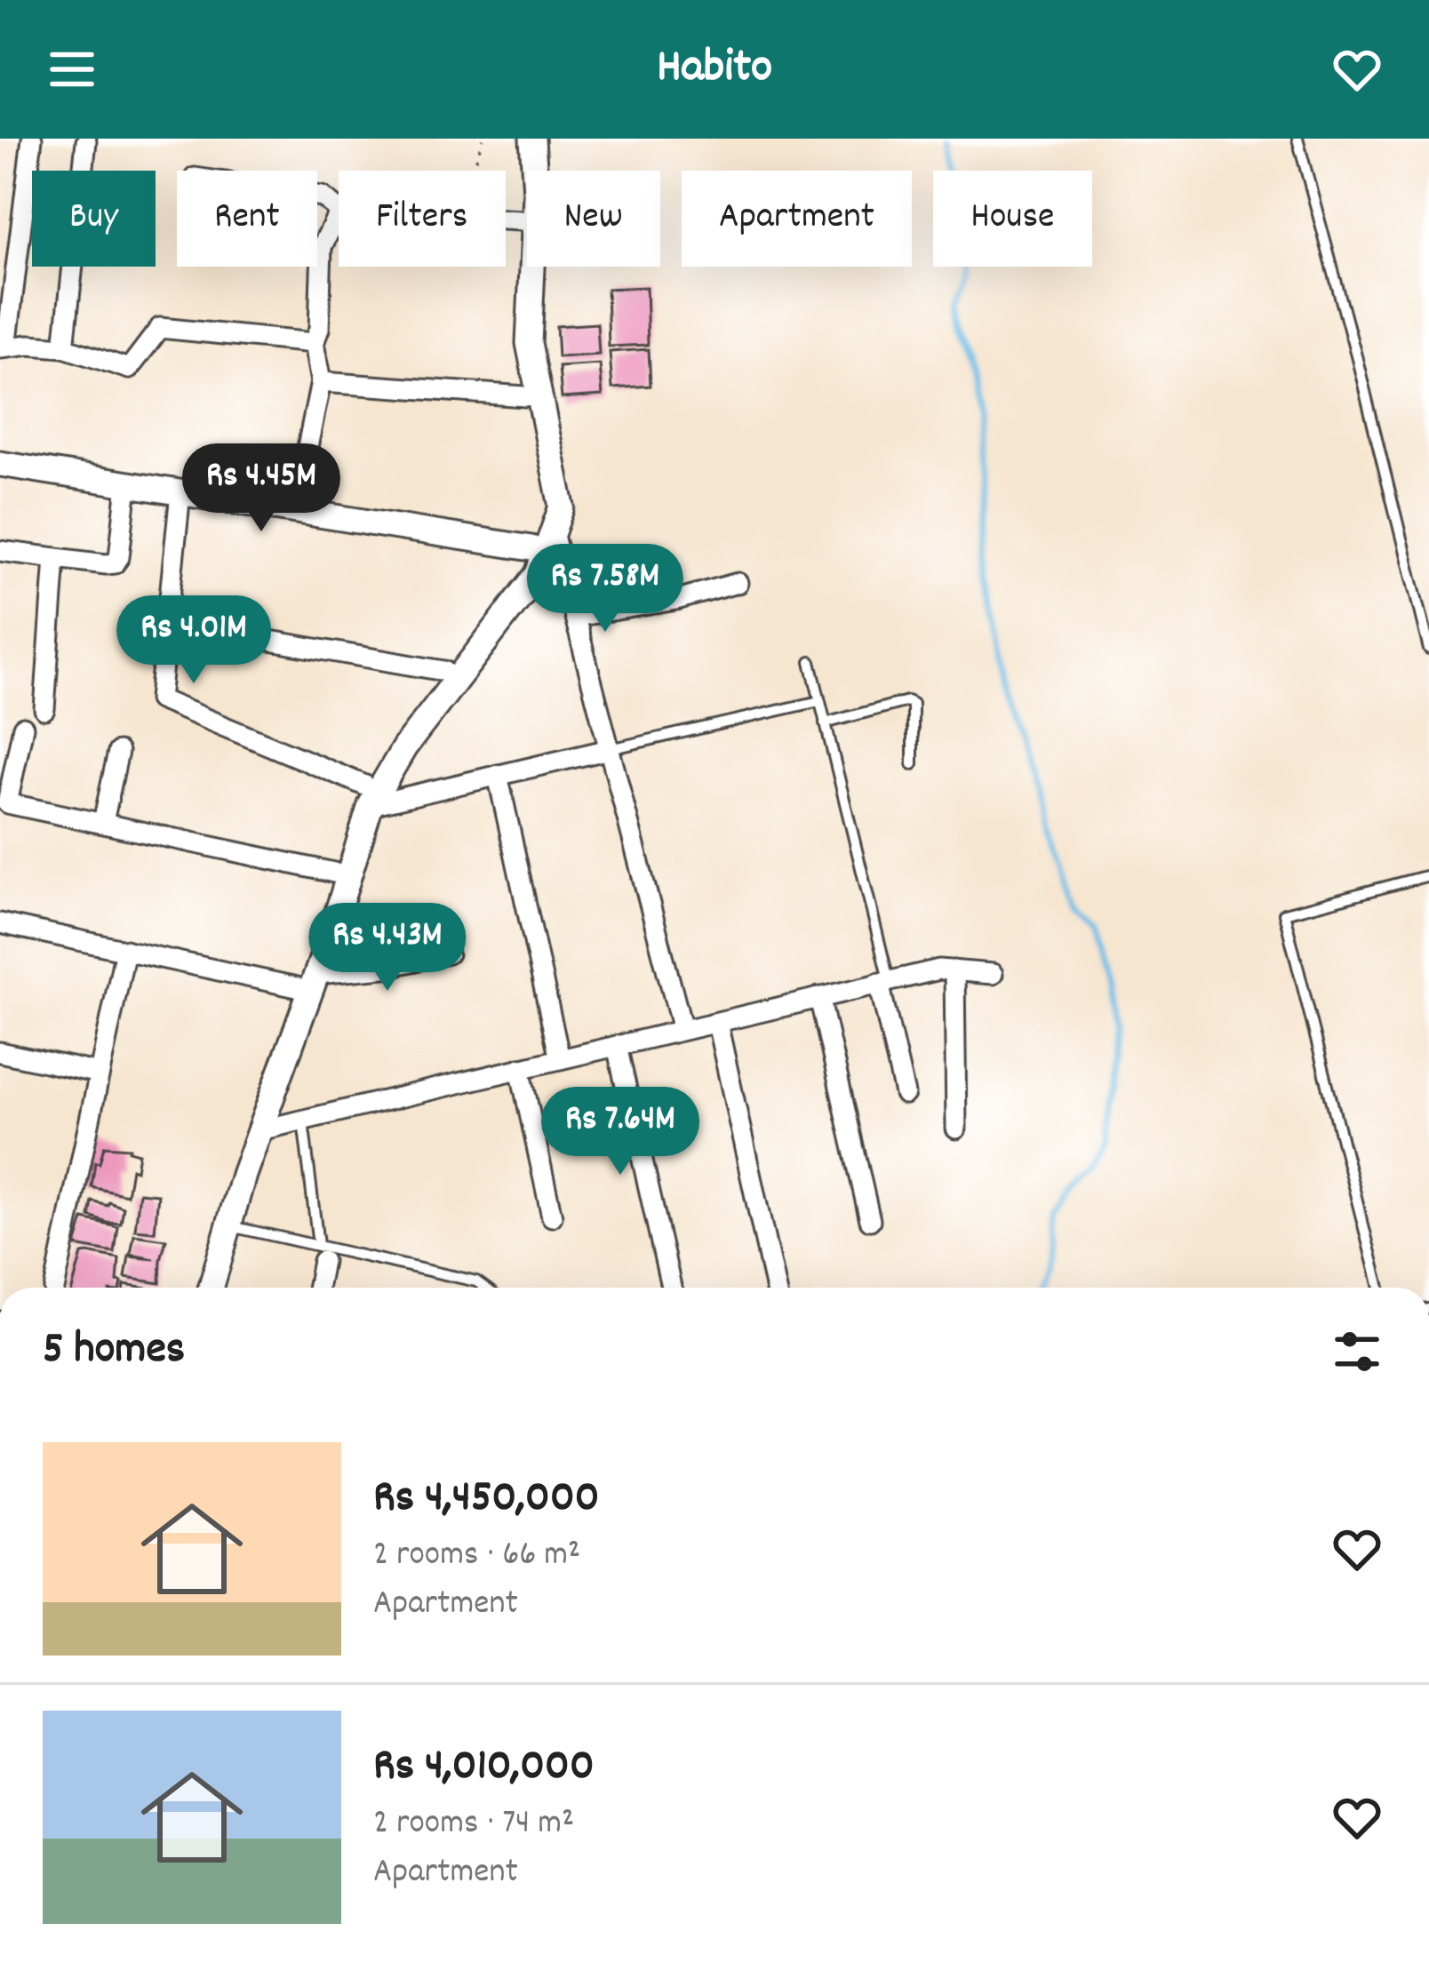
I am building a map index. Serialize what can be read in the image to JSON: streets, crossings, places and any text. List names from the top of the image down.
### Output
{
  "page": {
    "header": "Habito",
    "chip": [
      "Buy",
      "Rent",
      "Filters",
      "New",
      "Apartment",
      "House"
    ],
    "price": [
      "Rs 4.45M",
      "Rs 7.58M",
      "Rs 4.01M",
      "Rs 4.43M",
      "Rs 7.64M"
    ],
    "heading": "5 homes",
    "list": [
      {
        "name": "Rs 4,450,000",
        "note": "2 rooms · 66 m² · Apartment"
      },
      {
        "name": "Rs 4,010,000",
        "note": "2 rooms · 74 m² · Apartment"
      }
    ]
  }
}
